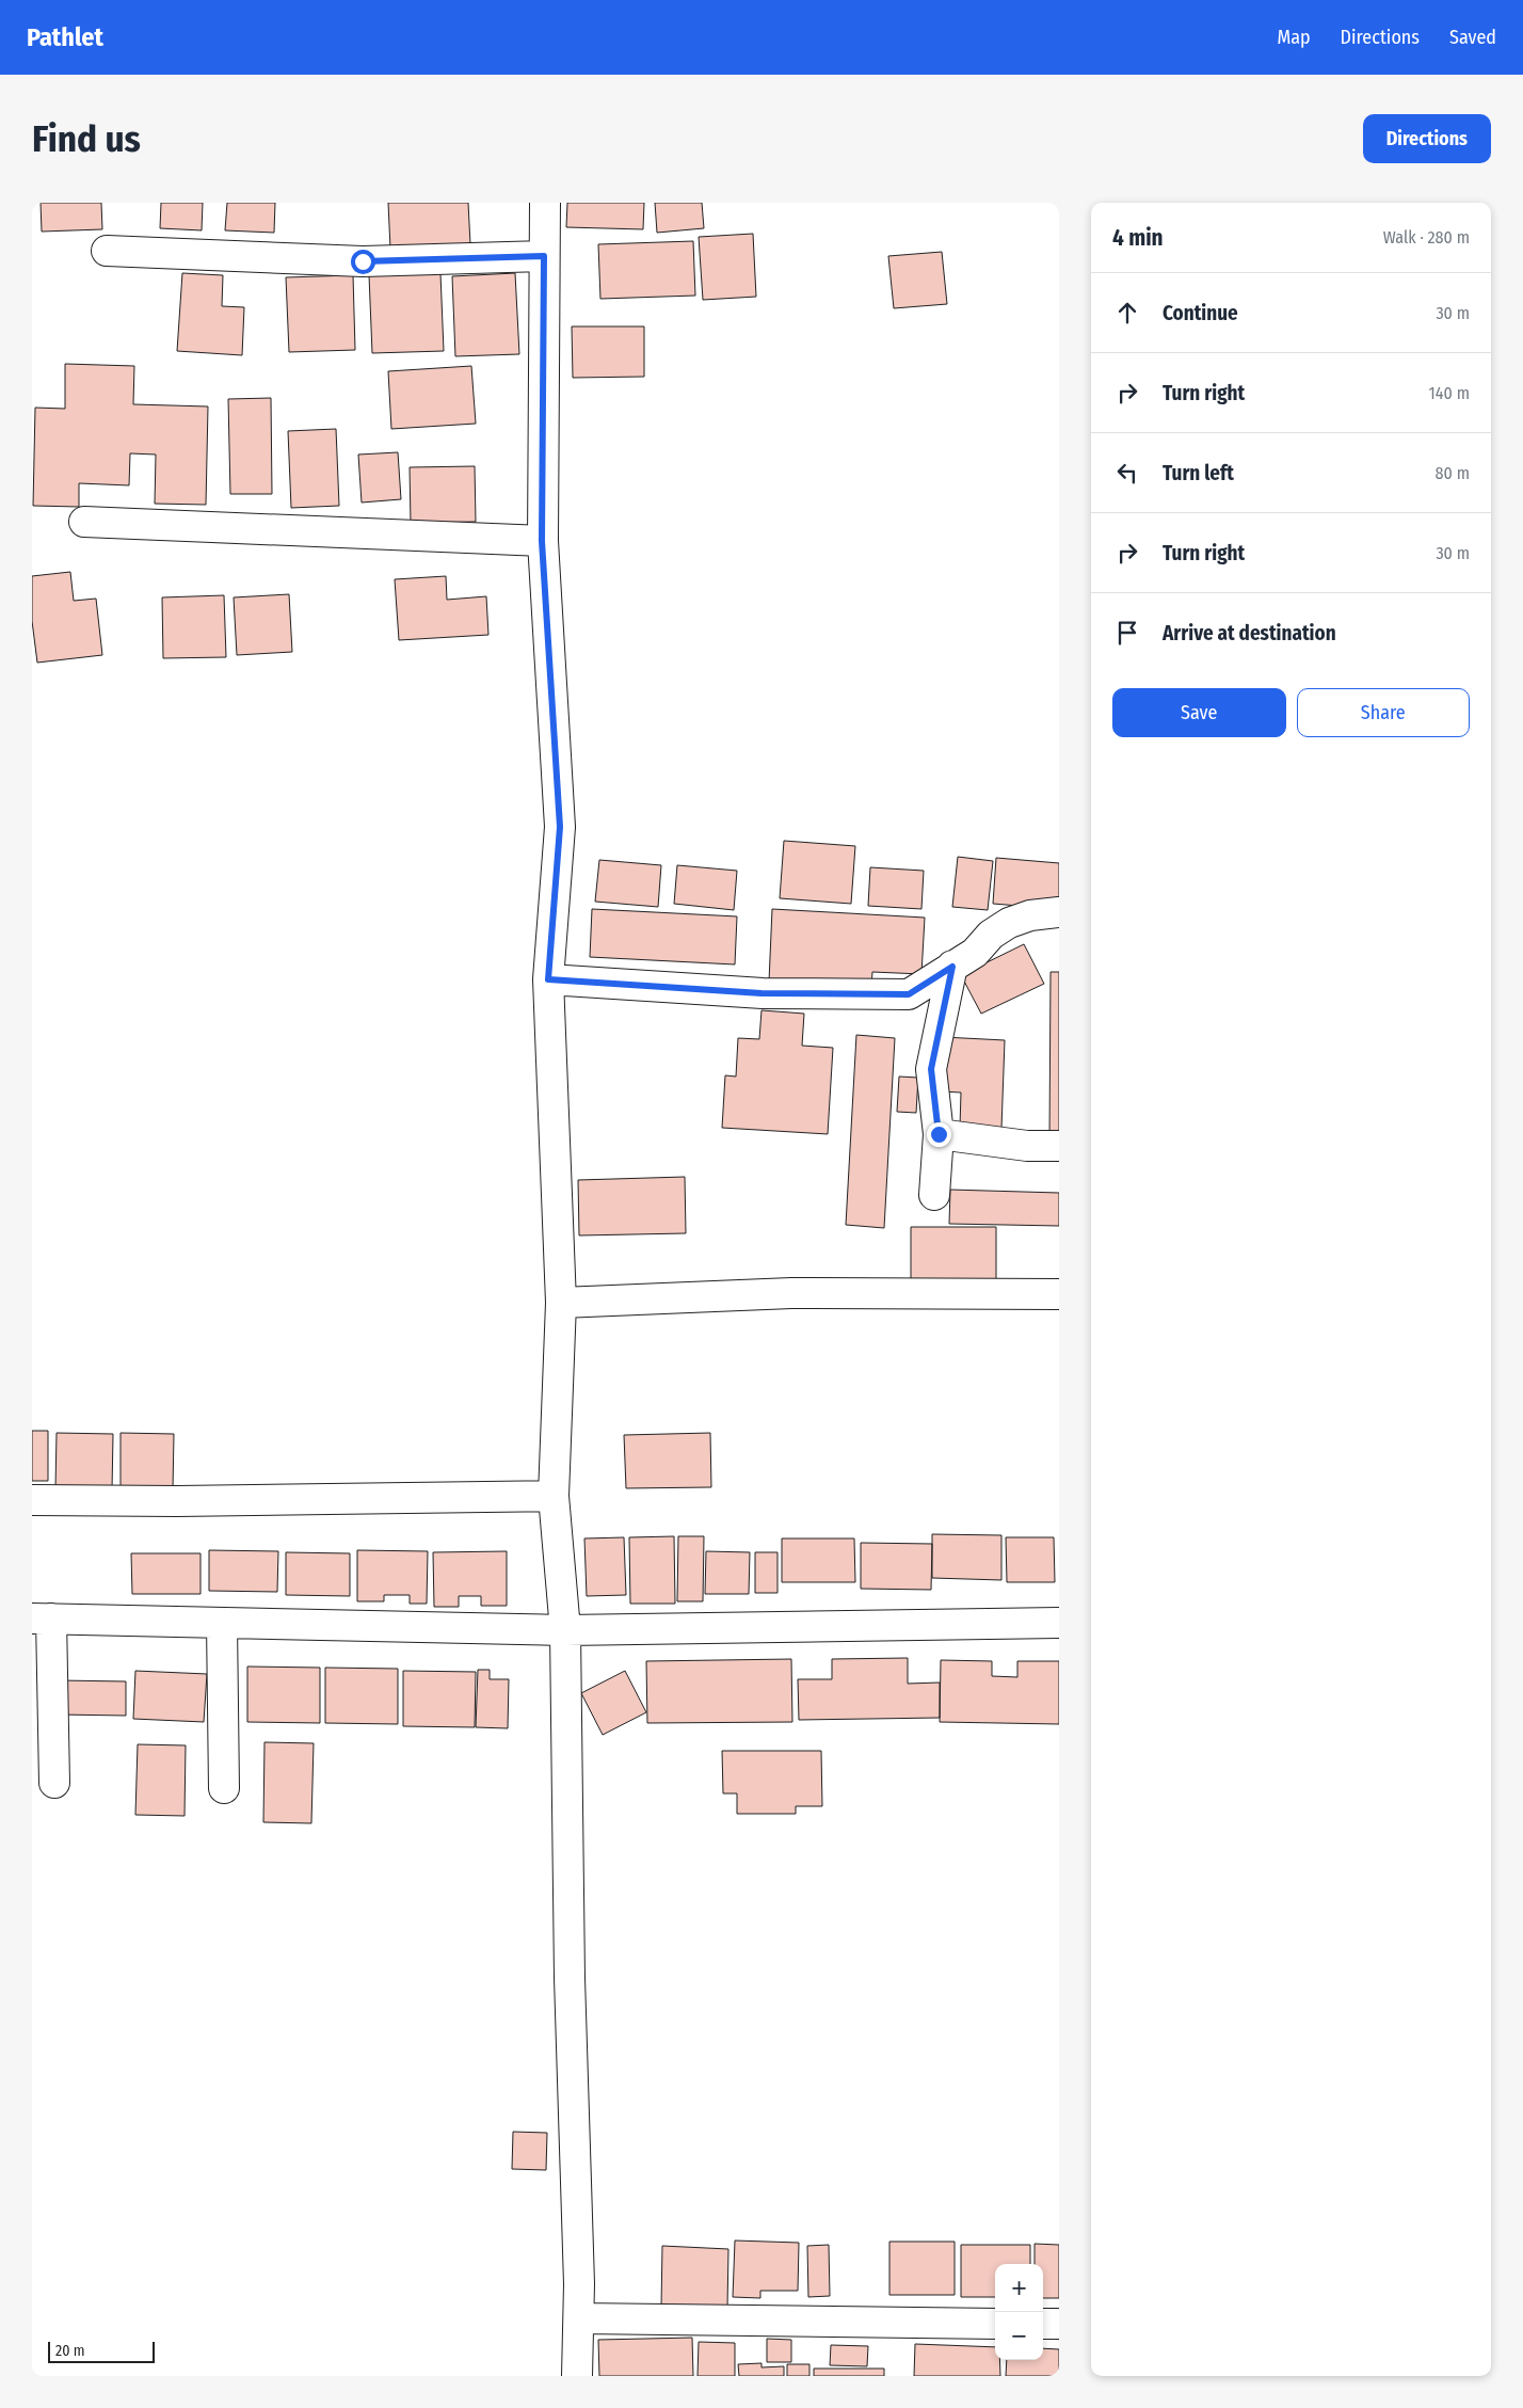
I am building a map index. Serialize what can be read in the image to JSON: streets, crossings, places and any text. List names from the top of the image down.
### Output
{
  "scale_bar": "20 m",
  "page": {
    "header": "Pathlet",
    "nav": ["Map", "Directions", "Saved"],
    "buttons": [
      "Directions",
      ["Save", "Share"]
    ],
    "title": "Find us",
    "heading": ["4 min", "Walk · 280 m"],
    "list": [
      ["Continue", "30 m"],
      ["Turn right", "140 m"],
      ["Turn left", "80 m"],
      ["Turn right", "30 m"],
      "Arrive at destination"
    ],
    "map_buttons": ["+", "−"],
    "scale": "20 m"
  }
}
